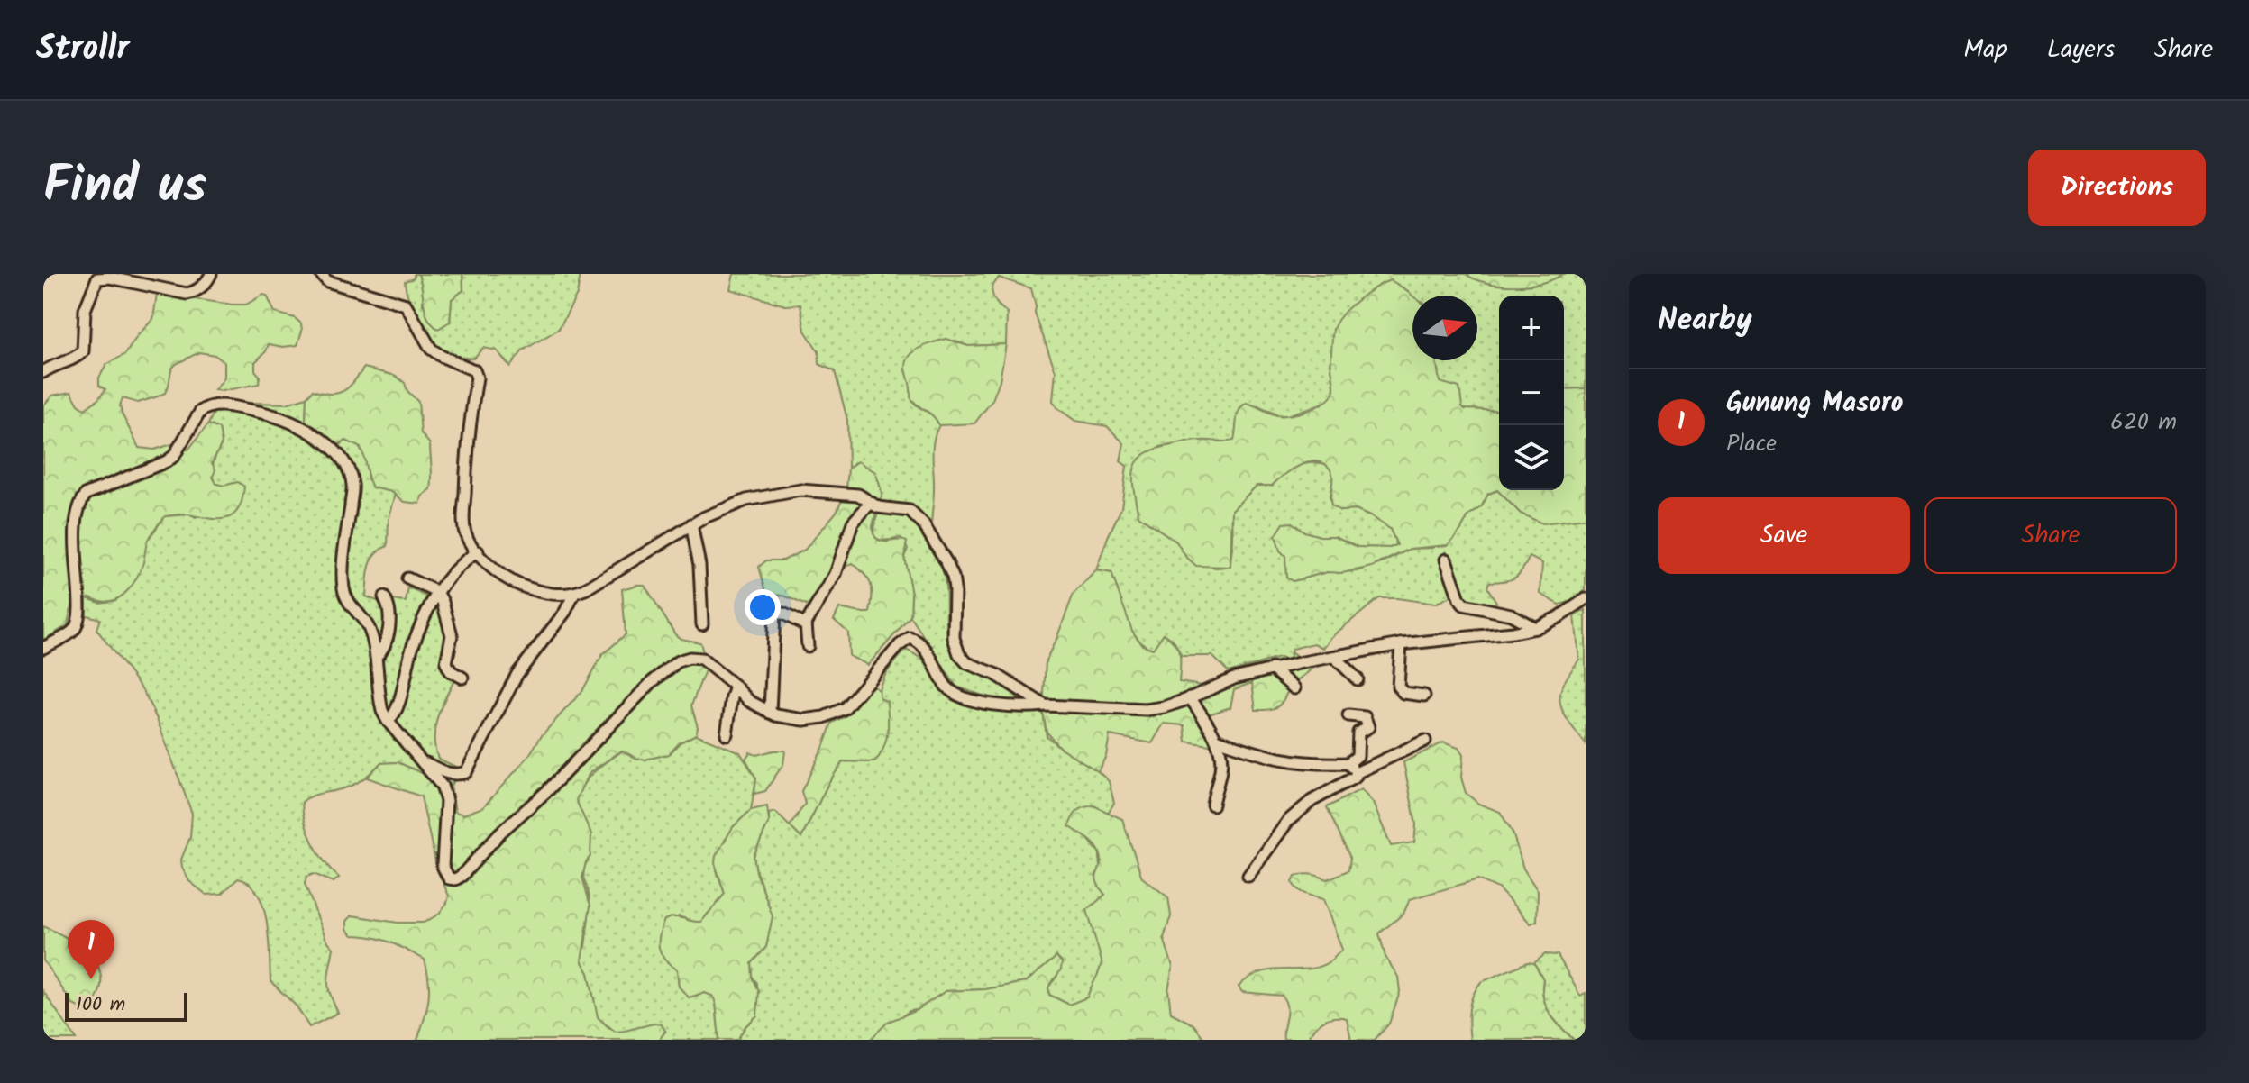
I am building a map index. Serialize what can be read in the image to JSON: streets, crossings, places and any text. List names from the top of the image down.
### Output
{
  "scale_bar": "100 m",
  "north": "right",
  "page": {
    "header": "Strollr",
    "nav": ["Map", "Layers", "Share"],
    "title": "Find us",
    "buttons": [
      "Directions",
      ["Save", "Share"]
    ],
    "heading": "Nearby",
    "map_buttons": ["+", "−"],
    "list": [
      {
        "mark": "1",
        "name": "Gunung Masoro",
        "note": "Place",
        "value": "620 m"
      }
    ],
    "pins": "1",
    "scale": "100 m"
  }
}
